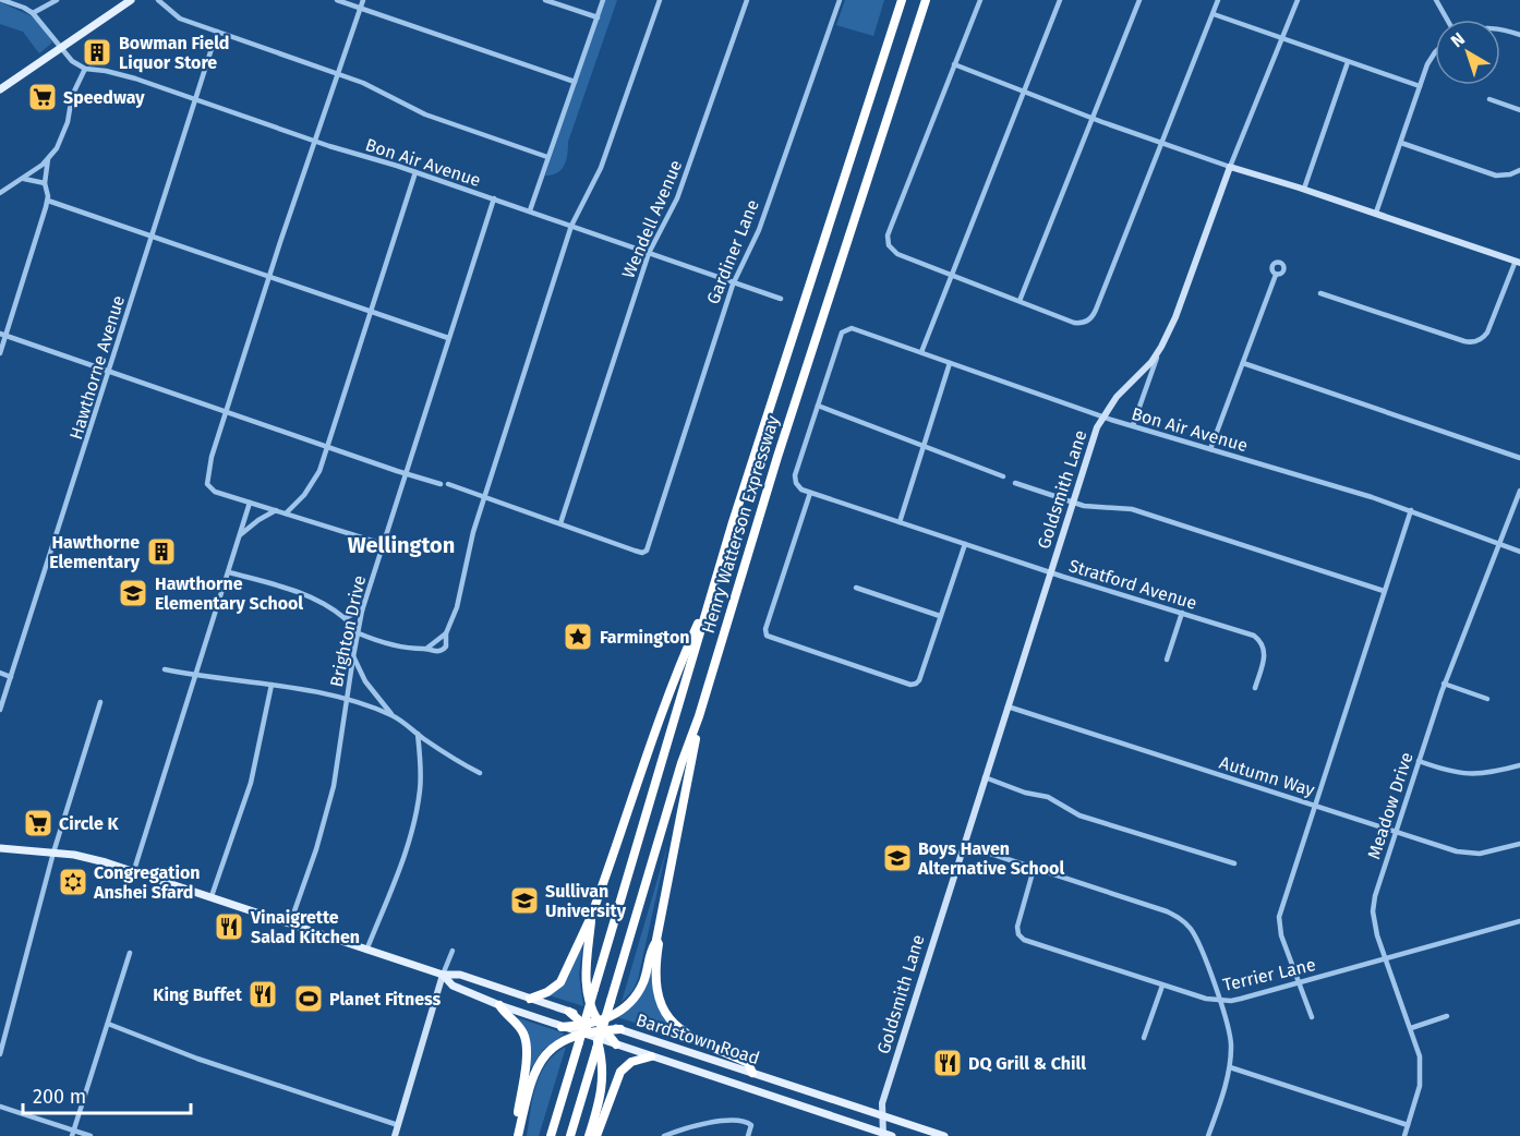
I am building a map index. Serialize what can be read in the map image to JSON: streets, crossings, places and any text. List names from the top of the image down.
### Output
{
  "streets": {
    "highway": ["Henry Watterson Expressway"],
    "main road": ["Bardstown Road"],
    "street": [
      "Bon Air Avenue",
      "Wendell Avenue",
      "Gardiner Lane",
      "Hawthorne Avenue",
      "Goldsmith Lane",
      "Stratford Avenue",
      "Brighton Drive",
      "Autumn Way",
      "Meadow Drive",
      "Terrier Lane"
    ]
  },
  "crossings": [
    ["Bon Air Avenue", "Wendell Avenue"],
    ["Bon Air Avenue", "Gardiner Lane"],
    ["Bon Air Avenue", "Hawthorne Avenue"],
    ["Bon Air Avenue", "Goldsmith Lane"],
    ["Bon Air Avenue", "Stratford Avenue"],
    ["Bon Air Avenue", "Brighton Drive"],
    ["Bon Air Avenue", "Meadow Drive"],
    ["Wendell Avenue", "Gardiner Lane"],
    ["Goldsmith Lane", "Stratford Avenue"],
    ["Goldsmith Lane", "Autumn Way"],
    ["Goldsmith Lane", "Bardstown Road"],
    ["Henry Watterson Expressway", "Bardstown Road"],
    ["Brighton Drive", "Bardstown Road"],
    ["Autumn Way", "Meadow Drive"],
    ["Meadow Drive", "Terrier Lane"]
  ],
  "districts": ["Wellington"],
  "places": {
    "building": ["Bowman Field Liquor Store", "Hawthorne Elementary"],
    "supermarket": ["Speedway", "Circle K"],
    "school or university": ["Hawthorne Elementary School", "Boys Haven Alternative School", "Sullivan University"],
    "place": ["Farmington"],
    "synagogue": ["Congregation Anshei Sfard"],
    "restaurant": ["Vinaigrette Salad Kitchen", "King Buffet", "DQ Grill & Chill"],
    "sports": ["Planet Fitness"]
  },
  "scale_bar": "200 m",
  "north": "top left"
}
